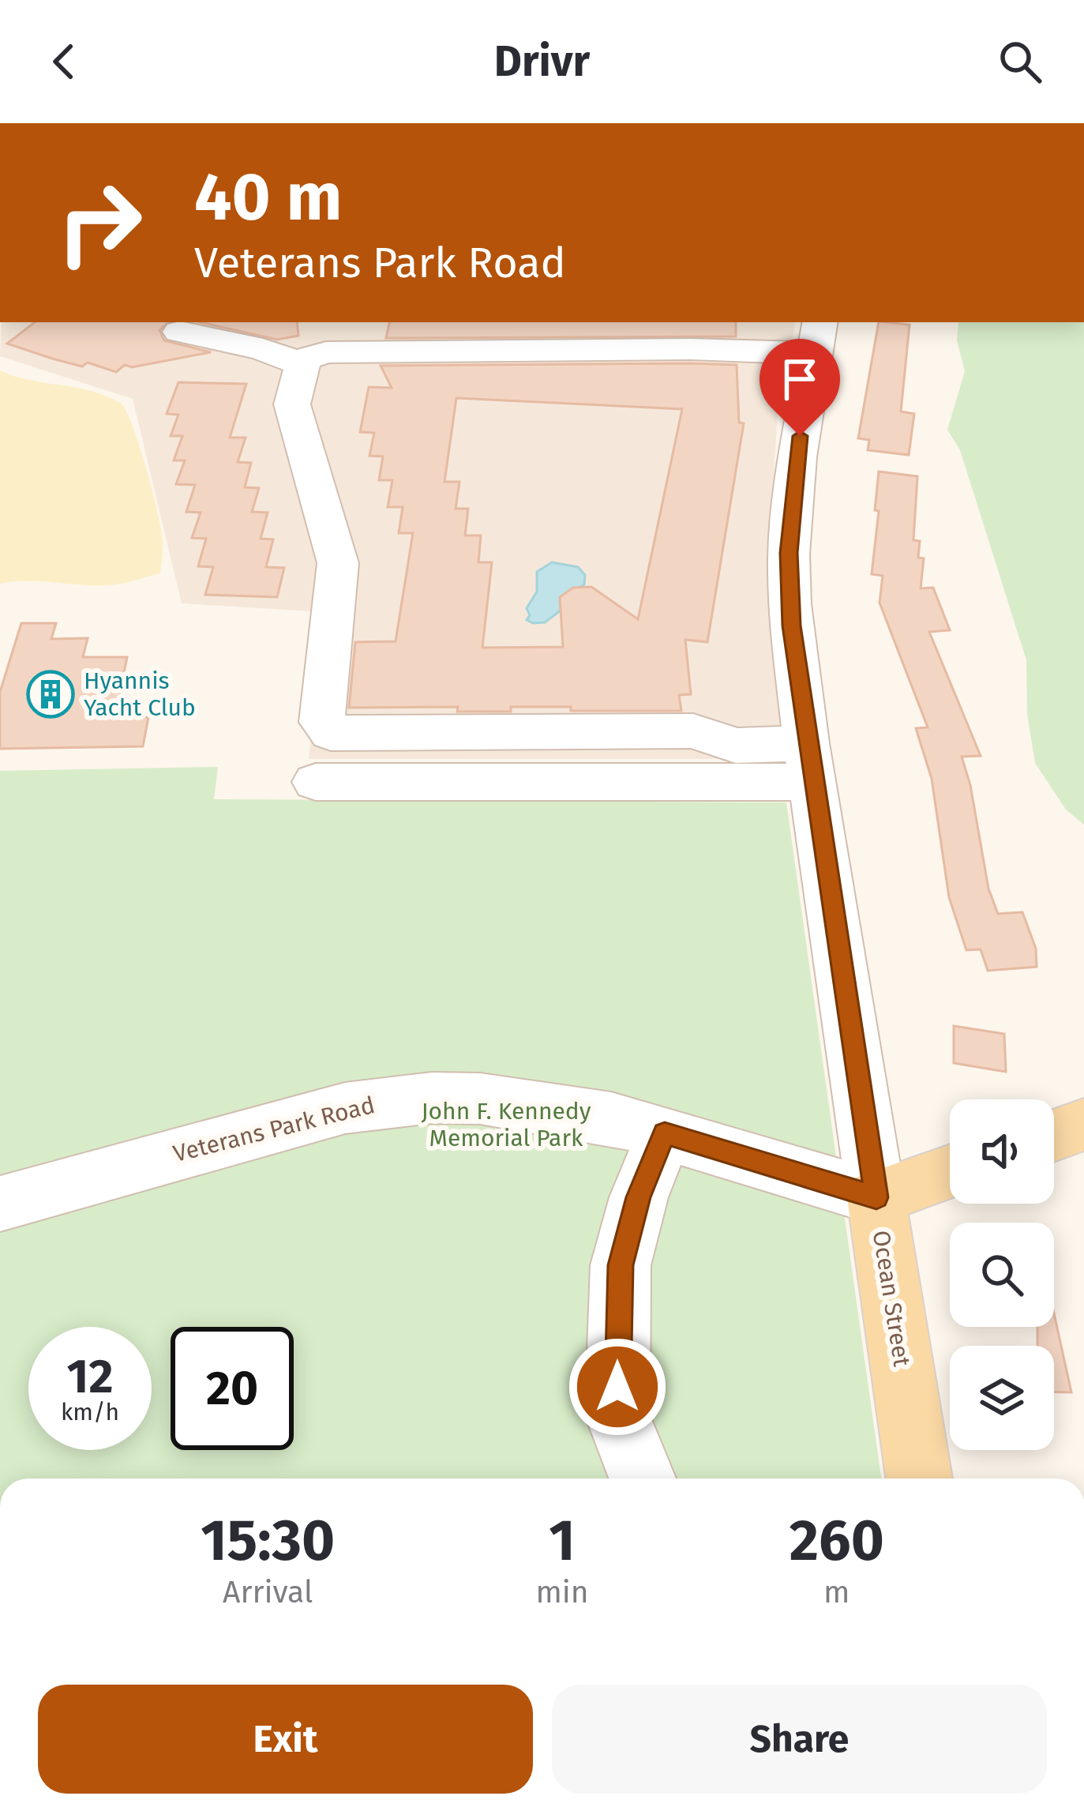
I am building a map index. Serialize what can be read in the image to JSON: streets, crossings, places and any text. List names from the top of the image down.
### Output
{
  "streets": {
    "main road": ["Ocean Street"],
    "street": ["Veterans Park Road"]
  },
  "crossings": [
    ["Veterans Park Road", "Ocean Street"]
  ],
  "parks": ["John F. Kennedy Memorial Park"],
  "places": {
    "building": ["Hyannis Yacht Club"]
  },
  "page": {
    "header": "Drivr",
    "turn": ["40 m", "Veterans Park Road"],
    "speed": "12 km/h",
    "limit": "20",
    "eta": [
      "15:30",
      "Arrival",
      "1",
      "min",
      "260",
      "m"
    ],
    "buttons": ["Exit", "Share"]
  }
}
